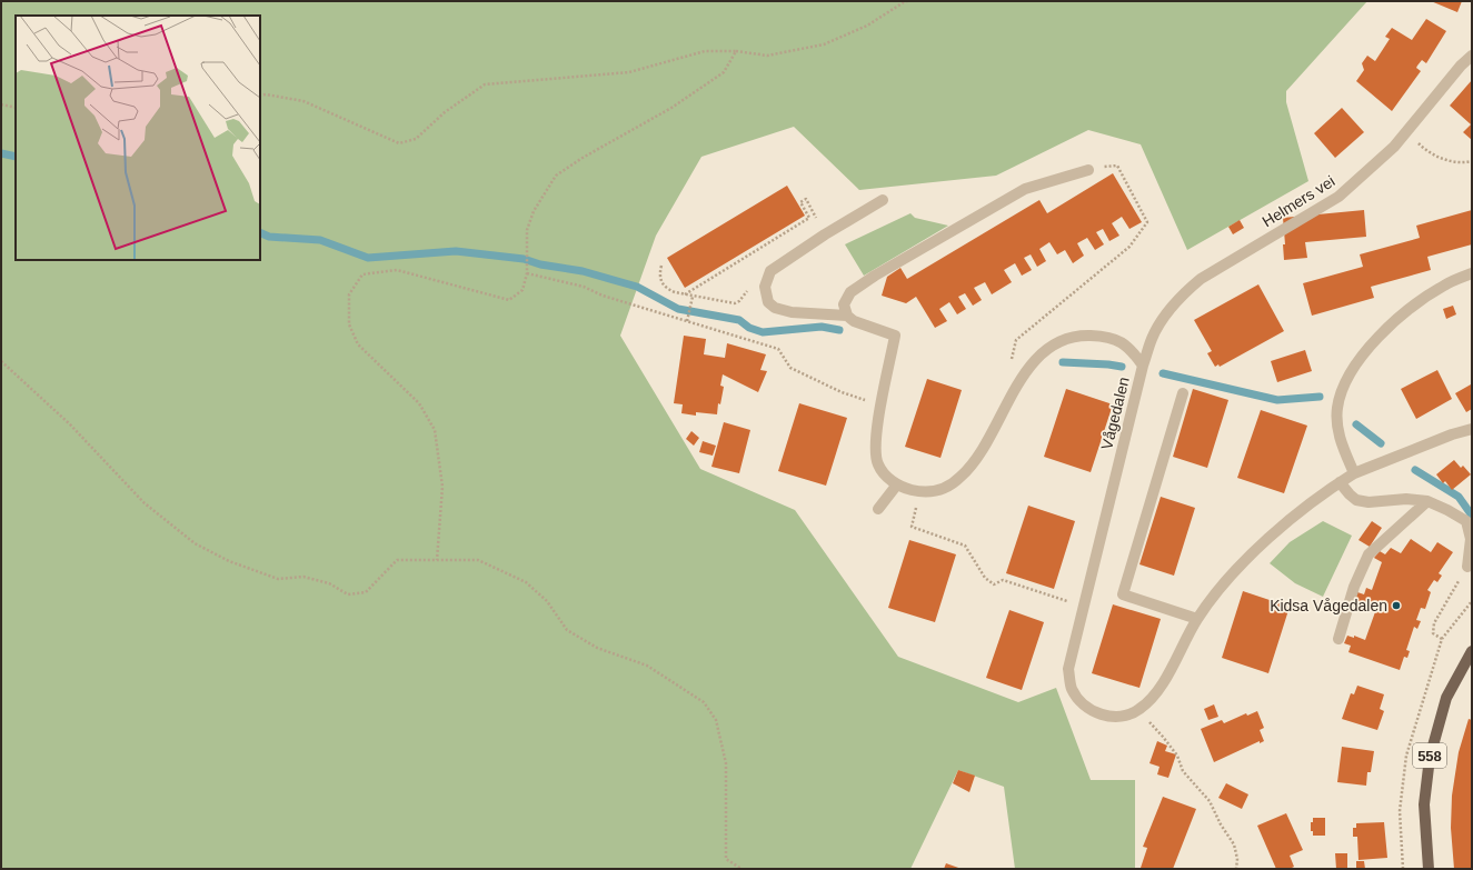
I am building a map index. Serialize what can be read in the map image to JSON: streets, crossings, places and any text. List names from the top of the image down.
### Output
{
  "streets": {
    "main road": ["558"],
    "street": ["Helmers vei", "Vågedalen"]
  },
  "crossings": [
    ["Helmers vei", "Vågedalen"]
  ],
  "places": ["Kidsa Vågedalen"]
}
